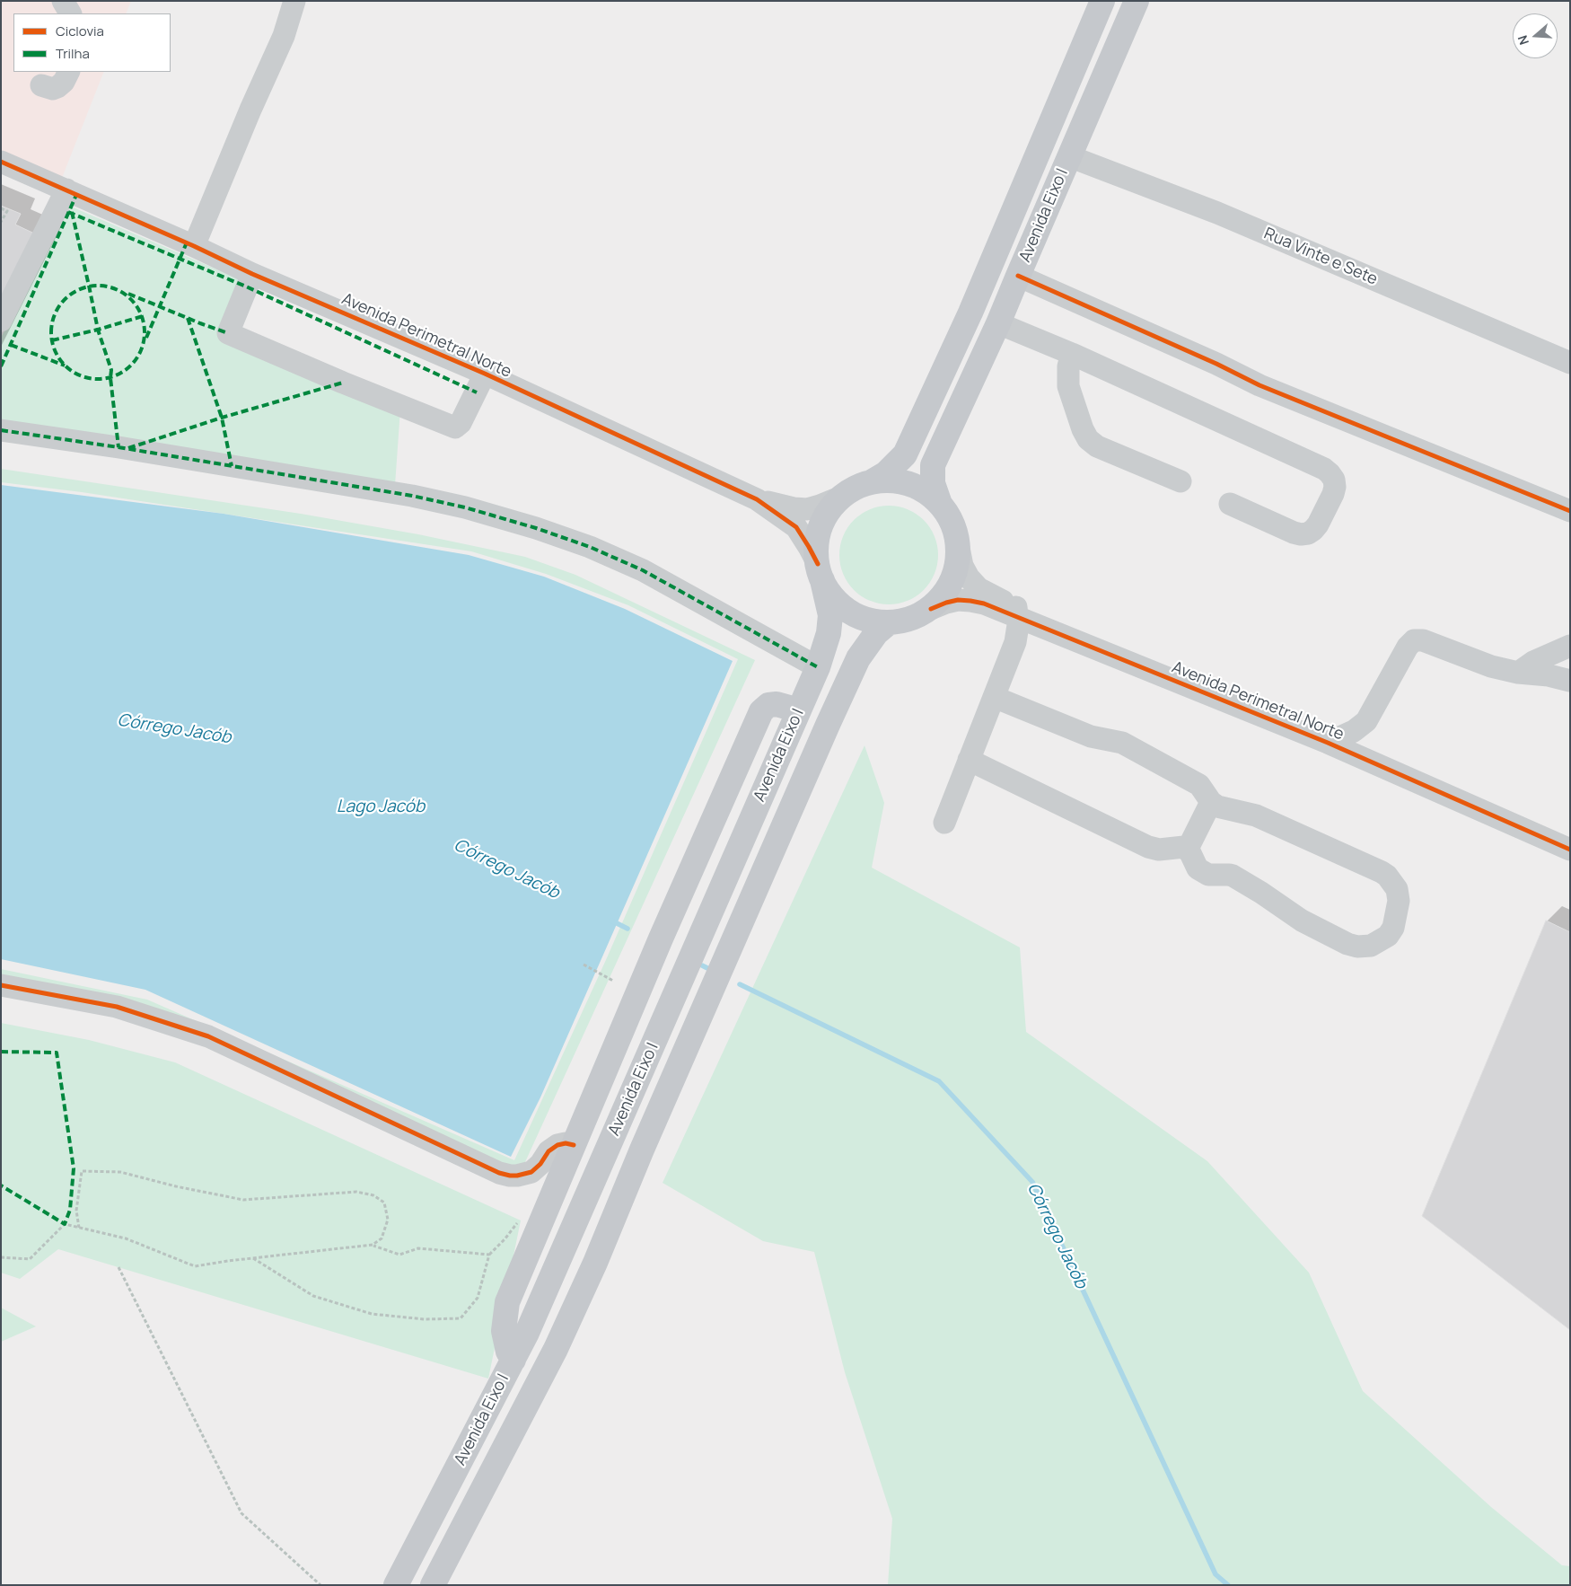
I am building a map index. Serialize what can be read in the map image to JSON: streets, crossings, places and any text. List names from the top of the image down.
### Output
{
  "streets": {
    "main road": ["Avenida Eixo I"],
    "street": ["Rua Vinte e Sete", "Avenida Perimetral Norte"]
  },
  "crossings": [
    ["Avenida Eixo I", "Rua Vinte e Sete"],
    ["Avenida Eixo I", "Avenida Perimetral Norte"]
  ],
  "water": ["Córrego Jacób", "Lago Jacób"],
  "legend": ["Ciclovia", "Trilha"],
  "north": "left"
}
